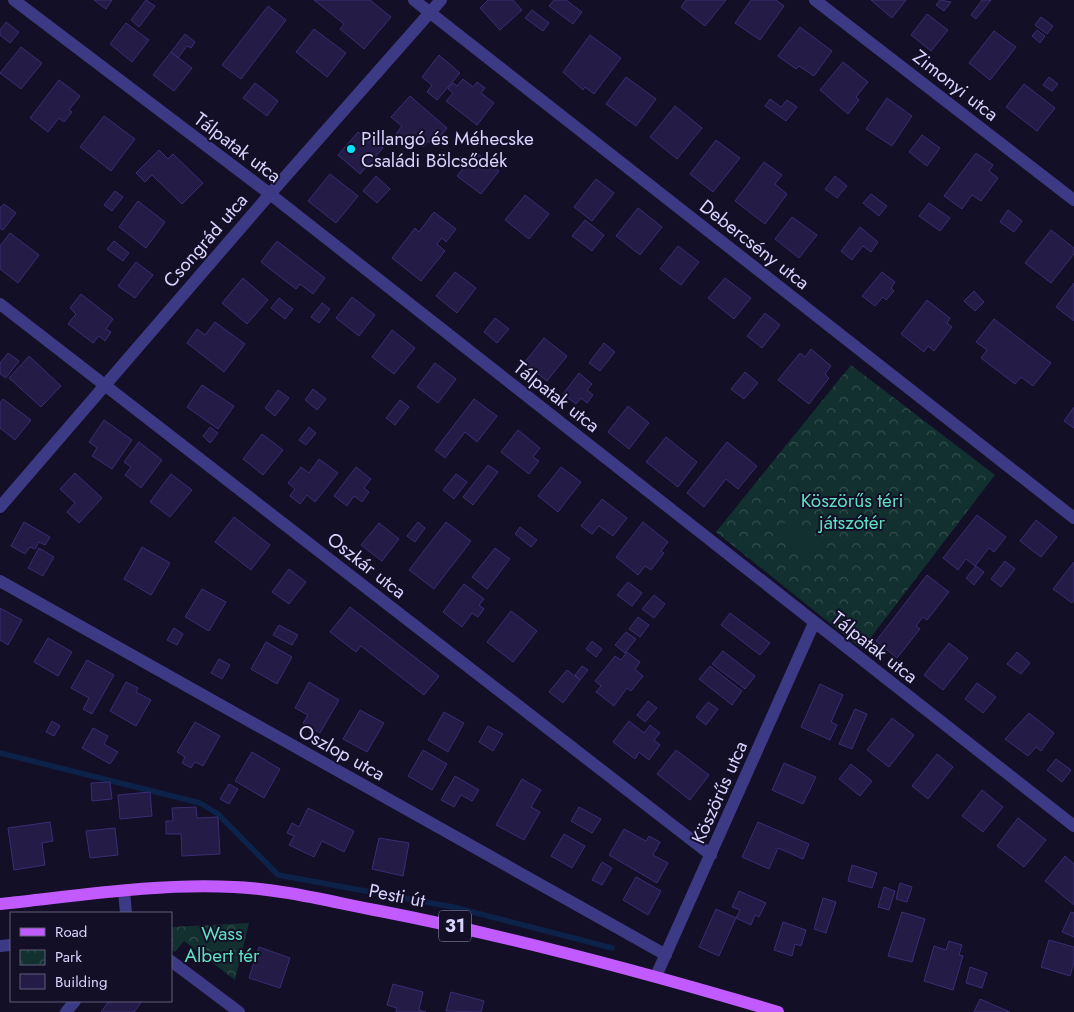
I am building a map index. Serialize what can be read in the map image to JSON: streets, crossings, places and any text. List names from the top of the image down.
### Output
{
  "streets": {
    "main road": ["Pesti út", "31"],
    "street": [
      "Zimonyi utca",
      "Tálpatak utca",
      "Csongrád utca",
      "Debercsény utca",
      "Oszkár utca",
      "Oszlop utca",
      "Köszörűs utca"
    ]
  },
  "crossings": [
    ["Tálpatak utca", "Csongrád utca"],
    ["Tálpatak utca", "Köszörűs utca"],
    ["Csongrád utca", "Debercsény utca"],
    ["Csongrád utca", "Oszkár utca"],
    ["Oszkár utca", "Köszörűs utca"],
    ["Oszlop utca", "Köszörűs utca"],
    ["Köszörűs utca", "Pesti út"]
  ],
  "parks": ["Köszörűs téri játszótér", "Wass Albert tér"],
  "places": ["Pillangó és Méhecske Családi Bölcsődék"],
  "legend": ["Road", "Park", "Building"]
}
